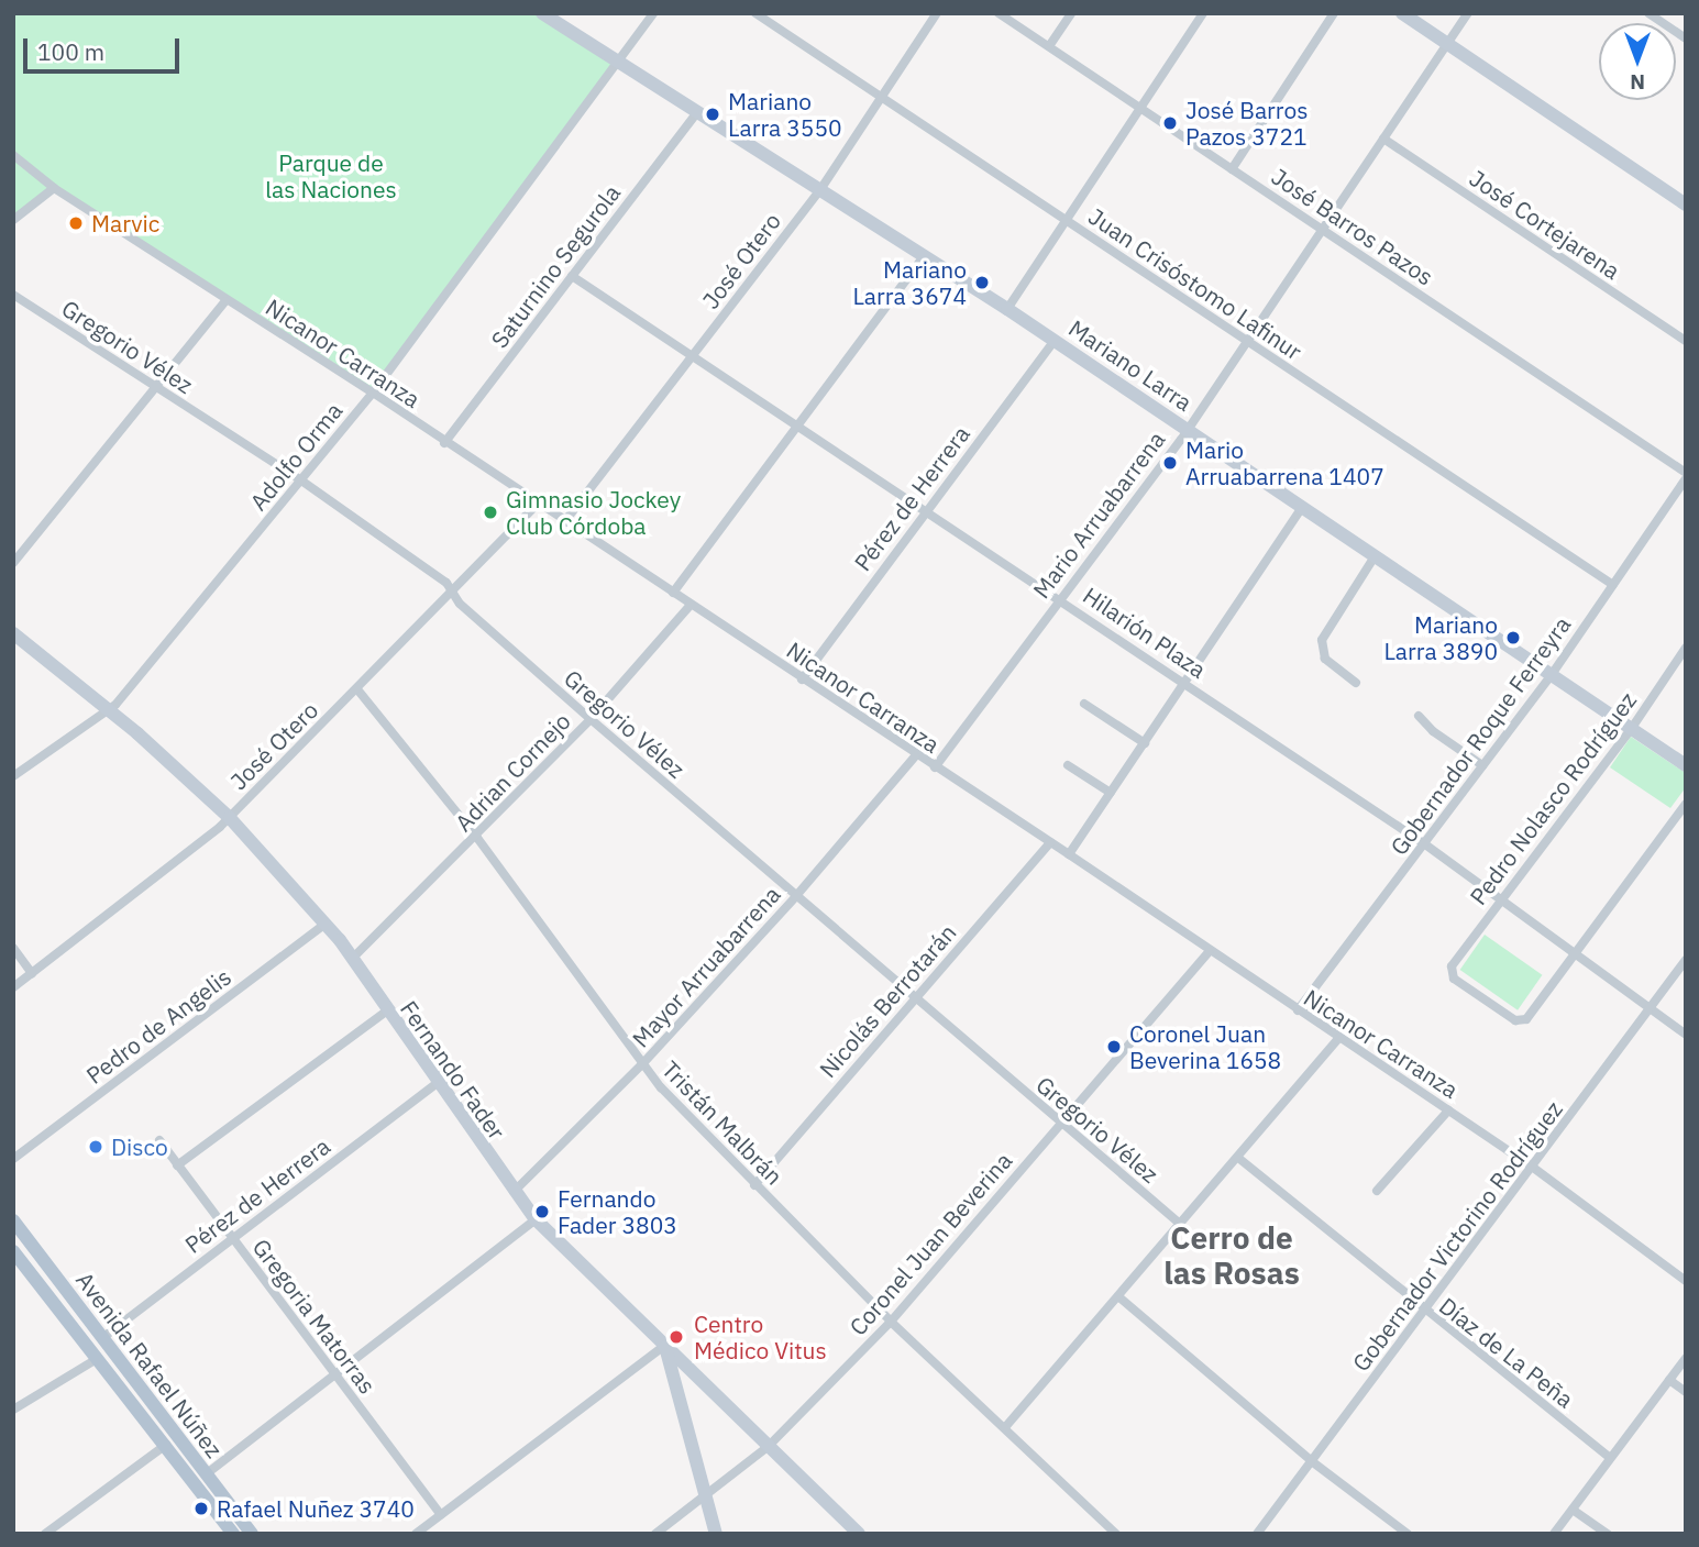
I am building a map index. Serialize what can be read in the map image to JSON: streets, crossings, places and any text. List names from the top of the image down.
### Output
{
  "streets": {
    "main road": ["Mariano Larra", "Fernando Fader", "Avenida Rafael Núñez"],
    "street": [
      "José Cortejarena",
      "José Barros Pazos",
      "José Otero",
      "Saturnino Segurola",
      "Juan Crisóstomo Lafinur",
      "Gregorio Vélez",
      "Nicanor Carranza",
      "Adolfo Orma",
      "Pérez de Herrera",
      "Mario Arruabarrena",
      "Hilarión Plaza",
      "Gobernador Roque Ferreyra",
      "Adrian Cornejo",
      "Pedro Nolasco Rodríguez",
      "Mayor Arruabarrena",
      "Nicolás Berrotarán",
      "Pedro de Angelis",
      "Tristán Malbrán",
      "Gobernador Victorino Rodríguez",
      "Coronel Juan Beverina",
      "Gregoria Matorras",
      "Díaz de La Peña"
    ]
  },
  "crossings": [
    ["José Cortejarena", "Mario Arruabarrena"],
    ["José Barros Pazos", "Mario Arruabarrena"],
    ["José Barros Pazos", "Gobernador Roque Ferreyra"],
    ["José Otero", "Juan Crisóstomo Lafinur"],
    ["José Otero", "Gregorio Vélez"],
    ["José Otero", "Nicanor Carranza"],
    ["José Otero", "Mariano Larra"],
    ["José Otero", "Hilarión Plaza"],
    ["José Otero", "Fernando Fader"],
    ["José Otero", "Tristán Malbrán"],
    ["Saturnino Segurola", "Nicanor Carranza"],
    ["Saturnino Segurola", "Mariano Larra"],
    ["Saturnino Segurola", "Hilarión Plaza"],
    ["Juan Crisóstomo Lafinur", "Mario Arruabarrena"],
    ["Juan Crisóstomo Lafinur", "Gobernador Roque Ferreyra"],
    ["Gregorio Vélez", "Adolfo Orma"],
    ["Gregorio Vélez", "Adrian Cornejo"],
    ["Gregorio Vélez", "Mayor Arruabarrena"],
    ["Gregorio Vélez", "Nicolás Berrotarán"],
    ["Gregorio Vélez", "Coronel Juan Beverina"],
    ["Nicanor Carranza", "Adolfo Orma"],
    ["Nicanor Carranza", "Pérez de Herrera"],
    ["Nicanor Carranza", "Mario Arruabarrena"],
    ["Nicanor Carranza", "Gobernador Roque Ferreyra"],
    ["Nicanor Carranza", "Adrian Cornejo"],
    ["Nicanor Carranza", "Mayor Arruabarrena"],
    ["Nicanor Carranza", "Nicolás Berrotarán"],
    ["Nicanor Carranza", "Gobernador Victorino Rodríguez"],
    ["Nicanor Carranza", "Coronel Juan Beverina"],
    ["Mariano Larra", "Adolfo Orma"],
    ["Mariano Larra", "Pérez de Herrera"],
    ["Mariano Larra", "Mario Arruabarrena"],
    ["Mariano Larra", "Gobernador Roque Ferreyra"],
    ["Mariano Larra", "Pedro Nolasco Rodríguez"],
    ["Adolfo Orma", "Fernando Fader"],
    ["Pérez de Herrera", "Hilarión Plaza"],
    ["Pérez de Herrera", "Fernando Fader"],
    ["Pérez de Herrera", "Gregoria Matorras"],
    ["Pérez de Herrera", "Avenida Rafael Núñez"],
    ["Mario Arruabarrena", "Hilarión Plaza"],
    ["Hilarión Plaza", "Gobernador Roque Ferreyra"],
    ["Hilarión Plaza", "Pedro Nolasco Rodríguez"],
    ["Hilarión Plaza", "Gobernador Victorino Rodríguez"],
    ["Adrian Cornejo", "Fernando Fader"],
    ["Adrian Cornejo", "Tristán Malbrán"],
    ["Mayor Arruabarrena", "Fernando Fader"],
    ["Mayor Arruabarrena", "Tristán Malbrán"],
    ["Nicolás Berrotarán", "Tristán Malbrán"],
    ["Pedro de Angelis", "Fernando Fader"],
    ["Fernando Fader", "Coronel Juan Beverina"],
    ["Tristán Malbrán", "Coronel Juan Beverina"],
    ["Gobernador Victorino Rodríguez", "Díaz de La Peña"]
  ],
  "districts": ["Cerro de las Rosas"],
  "parks": ["Parque de las Naciones"],
  "places": [
    "Mariano Larra 3550",
    "José Barros Pazos 3721",
    "Marvic",
    "Mariano Larra 3674",
    "Mario Arruabarrena 1407",
    "Gimnasio Jockey Club Córdoba",
    "Mariano Larra 3890",
    "Coronel Juan Beverina 1658",
    "Disco",
    "Fernando Fader 3803",
    "Centro Médico Vitus",
    "Rafael Nuñez 3740"
  ],
  "scale_bar": "100 m",
  "north": "bottom"
}
